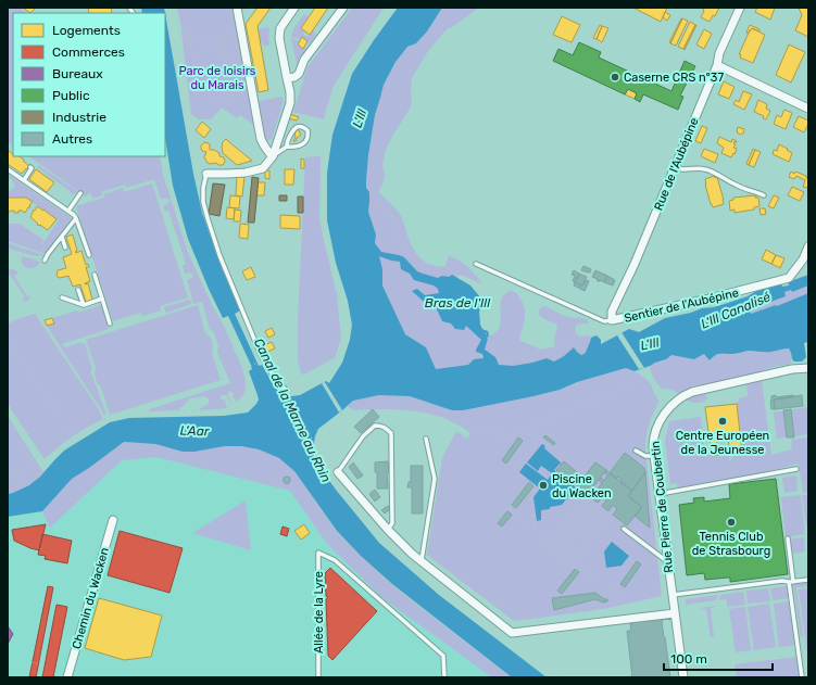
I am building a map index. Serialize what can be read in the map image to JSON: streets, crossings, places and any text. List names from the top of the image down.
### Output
{
  "streets": {
    "street": [
      "Rue de l'Aubépine",
      "Sentier de l'Aubépine",
      "Rue Pierre de Coubertin",
      "Chemin du Wacken"
    ],
    "lane": ["Allée de la Lyre"]
  },
  "crossings": [
    ["Rue de l'Aubépine", "Sentier de l'Aubépine"]
  ],
  "water": [
    "L'Ill",
    "Bras de l'Ill",
    "L'Ill Canalisé",
    "Canal de la Marne au Rhin",
    "L'Aar"
  ],
  "parks": ["Parc de loisirs du Marais"],
  "places": [
    "Caserne CRS n°37",
    "Centre Européen de la Jeunesse",
    "Piscine du Wacken",
    "Tennis Club de Strasbourg"
  ],
  "legend": [
    "Logements",
    "Commerces",
    "Bureaux",
    "Public",
    "Industrie",
    "Autres"
  ],
  "scale_bar": "100 m"
}
